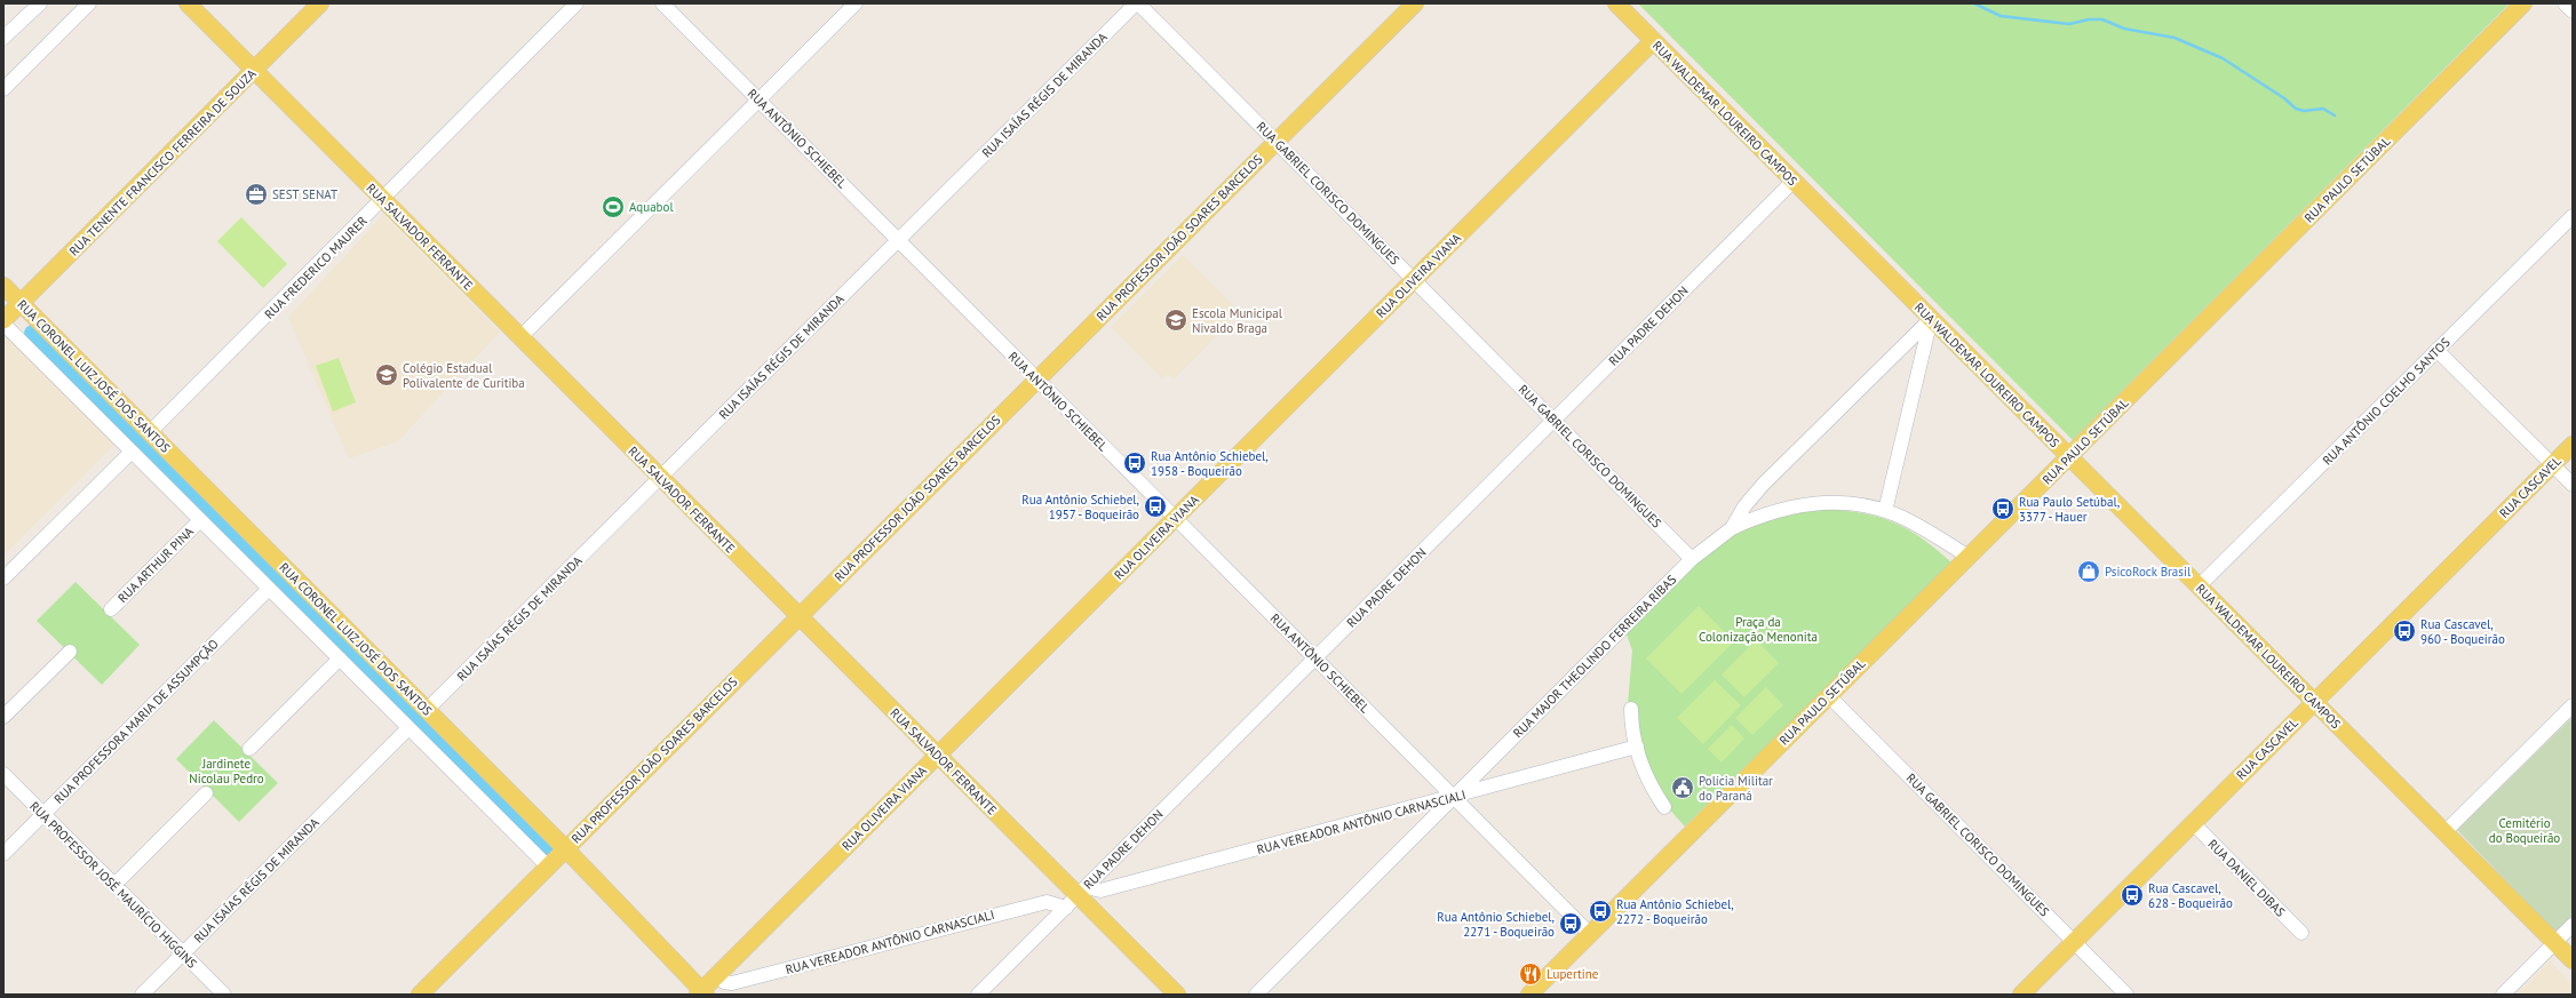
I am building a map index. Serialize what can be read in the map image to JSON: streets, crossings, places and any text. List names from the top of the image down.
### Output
{
  "streets": {
    "main road": [
      "RUA WALDEMAR LOUREIRO CAMPOS",
      "RUA TENENTE FRANCISCO FERREIRA DE SOUZA",
      "RUA PAULO SETÚBAL",
      "RUA SALVADOR FERRANTE",
      "RUA PROFESSOR JOÃO SOARES BARCELOS",
      "RUA OLIVEIRA VIANA",
      "RUA CORONEL LUIZ JOSÉ DOS SANTOS",
      "RUA CASCAVEL"
    ],
    "street": [
      "RUA ISAÍAS RÉGIS DE MIRANDA",
      "RUA ANTÔNIO SCHIEBEL",
      "RUA GABRIEL CORISCO DOMINGUES",
      "RUA FREDERICO MAURER",
      "RUA PADRE DEHON",
      "RUA ANTÔNIO COELHO SANTOS",
      "RUA ARTHUR PINA",
      "RUA MAJOR THEOLINDO FERREIRA RIBAS",
      "RUA PROFESSORA MARIA DE ASSUMPÇÃO",
      "RUA VEREADOR ANTÔNIO CARNASCIALI",
      "RUA DANIEL DIBAS",
      "RUA PROFESSOR JOSÉ MAURÍCIO HIGGINS"
    ]
  },
  "crossings": [
    ["RUA ISAÍAS RÉGIS DE MIRANDA", "RUA ANTÔNIO SCHIEBEL"],
    ["RUA ISAÍAS RÉGIS DE MIRANDA", "RUA GABRIEL CORISCO DOMINGUES"],
    ["RUA ISAÍAS RÉGIS DE MIRANDA", "RUA SALVADOR FERRANTE"],
    ["RUA ISAÍAS RÉGIS DE MIRANDA", "RUA CORONEL LUIZ JOSÉ DOS SANTOS"],
    ["RUA ISAÍAS RÉGIS DE MIRANDA", "RUA PROFESSOR JOSÉ MAURÍCIO HIGGINS"],
    ["RUA WALDEMAR LOUREIRO CAMPOS", "RUA PAULO SETÚBAL"],
    ["RUA WALDEMAR LOUREIRO CAMPOS", "RUA OLIVEIRA VIANA"],
    ["RUA WALDEMAR LOUREIRO CAMPOS", "RUA PADRE DEHON"],
    ["RUA WALDEMAR LOUREIRO CAMPOS", "RUA ANTÔNIO COELHO SANTOS"],
    ["RUA WALDEMAR LOUREIRO CAMPOS", "RUA CASCAVEL"],
    ["RUA WALDEMAR LOUREIRO CAMPOS", "RUA MAJOR THEOLINDO FERREIRA RIBAS"],
    ["RUA ANTÔNIO SCHIEBEL", "RUA PAULO SETÚBAL"],
    ["RUA ANTÔNIO SCHIEBEL", "RUA PROFESSOR JOÃO SOARES BARCELOS"],
    ["RUA ANTÔNIO SCHIEBEL", "RUA OLIVEIRA VIANA"],
    ["RUA ANTÔNIO SCHIEBEL", "RUA PADRE DEHON"],
    ["RUA ANTÔNIO SCHIEBEL", "RUA MAJOR THEOLINDO FERREIRA RIBAS"],
    ["RUA ANTÔNIO SCHIEBEL", "RUA VEREADOR ANTÔNIO CARNASCIALI"],
    ["RUA TENENTE FRANCISCO FERREIRA DE SOUZA", "RUA SALVADOR FERRANTE"],
    ["RUA TENENTE FRANCISCO FERREIRA DE SOUZA", "RUA CORONEL LUIZ JOSÉ DOS SANTOS"],
    ["RUA PAULO SETÚBAL", "RUA GABRIEL CORISCO DOMINGUES"],
    ["RUA GABRIEL CORISCO DOMINGUES", "RUA PROFESSOR JOÃO SOARES BARCELOS"],
    ["RUA GABRIEL CORISCO DOMINGUES", "RUA OLIVEIRA VIANA"],
    ["RUA GABRIEL CORISCO DOMINGUES", "RUA PADRE DEHON"],
    ["RUA GABRIEL CORISCO DOMINGUES", "RUA CASCAVEL"],
    ["RUA GABRIEL CORISCO DOMINGUES", "RUA MAJOR THEOLINDO FERREIRA RIBAS"],
    ["RUA SALVADOR FERRANTE", "RUA PROFESSOR JOÃO SOARES BARCELOS"],
    ["RUA SALVADOR FERRANTE", "RUA FREDERICO MAURER"],
    ["RUA SALVADOR FERRANTE", "RUA OLIVEIRA VIANA"],
    ["RUA SALVADOR FERRANTE", "RUA PADRE DEHON"],
    ["RUA SALVADOR FERRANTE", "RUA VEREADOR ANTÔNIO CARNASCIALI"],
    ["RUA PROFESSOR JOÃO SOARES BARCELOS", "RUA CORONEL LUIZ JOSÉ DOS SANTOS"],
    ["RUA FREDERICO MAURER", "RUA CORONEL LUIZ JOSÉ DOS SANTOS"],
    ["RUA OLIVEIRA VIANA", "RUA CORONEL LUIZ JOSÉ DOS SANTOS"],
    ["RUA OLIVEIRA VIANA", "RUA VEREADOR ANTÔNIO CARNASCIALI"],
    ["RUA PADRE DEHON", "RUA VEREADOR ANTÔNIO CARNASCIALI"],
    ["RUA CORONEL LUIZ JOSÉ DOS SANTOS", "RUA ARTHUR PINA"],
    ["RUA CORONEL LUIZ JOSÉ DOS SANTOS", "RUA PROFESSORA MARIA DE ASSUMPÇÃO"],
    ["RUA CASCAVEL", "RUA DANIEL DIBAS"],
    ["RUA MAJOR THEOLINDO FERREIRA RIBAS", "RUA VEREADOR ANTÔNIO CARNASCIALI"],
    ["RUA PROFESSORA MARIA DE ASSUMPÇÃO", "RUA PROFESSOR JOSÉ MAURÍCIO HIGGINS"]
  ],
  "parks": ["Praça da Colonização Menonita", "Jardinete Nicolau Pedro", "Cemitério do Boqueirão"],
  "places": {
    "office": ["SEST SENAT"],
    "sports": ["Aquabol"],
    "school or university": ["Escola Municipal Nivaldo Braga", "Colégio Estadual Polivalente de Curitiba"],
    "bus stop": [
      "Rua Antônio Schiebel, 1958 - Boqueirão",
      "Rua Antônio Schiebel, 1957 - Boqueirão",
      "Rua Paulo Setúbal, 3377 - Hauer",
      "Rua Cascavel, 960 - Boqueirão",
      "Rua Cascavel, 628 - Boqueirão",
      "Rua Antônio Schiebel, 2272 - Boqueirão",
      "Rua Antônio Schiebel, 2271 - Boqueirão"
    ],
    "shop": ["PsicoRock Brasil"],
    "public building": ["Polícia Militar do Paraná"],
    "restaurant": ["Lupertine"]
  }
}
